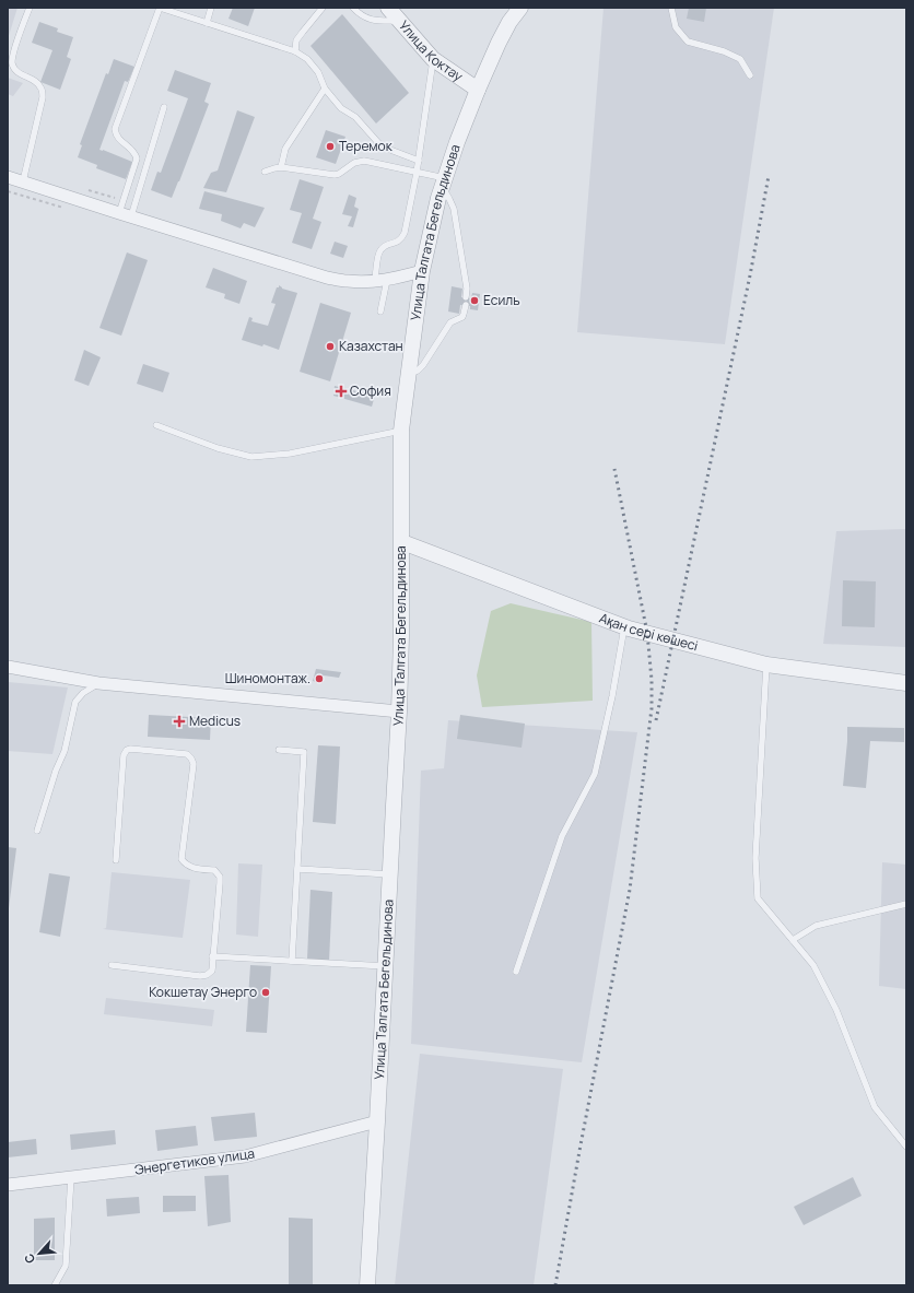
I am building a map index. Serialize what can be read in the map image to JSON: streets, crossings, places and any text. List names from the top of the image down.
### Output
{
  "streets": {
    "street": [
      "Улица Коктау",
      "Улица Талгата Бегельдинова",
      "Ақан сері көшесі",
      "Энергетиков улица"
    ]
  },
  "crossings": [
    ["Улица Коктау", "Улица Талгата Бегельдинова"],
    ["Улица Талгата Бегельдинова", "Ақан сері көшесі"],
    ["Улица Талгата Бегельдинова", "Энергетиков улица"]
  ],
  "places": {
    "other": [
      "Теремок",
      "Есиль",
      "Казахстан",
      "Шиномонтаж.",
      "Кокшетау Энерго"
    ],
    "health": ["София", "Medicus"]
  },
  "north": "bottom left"
}
